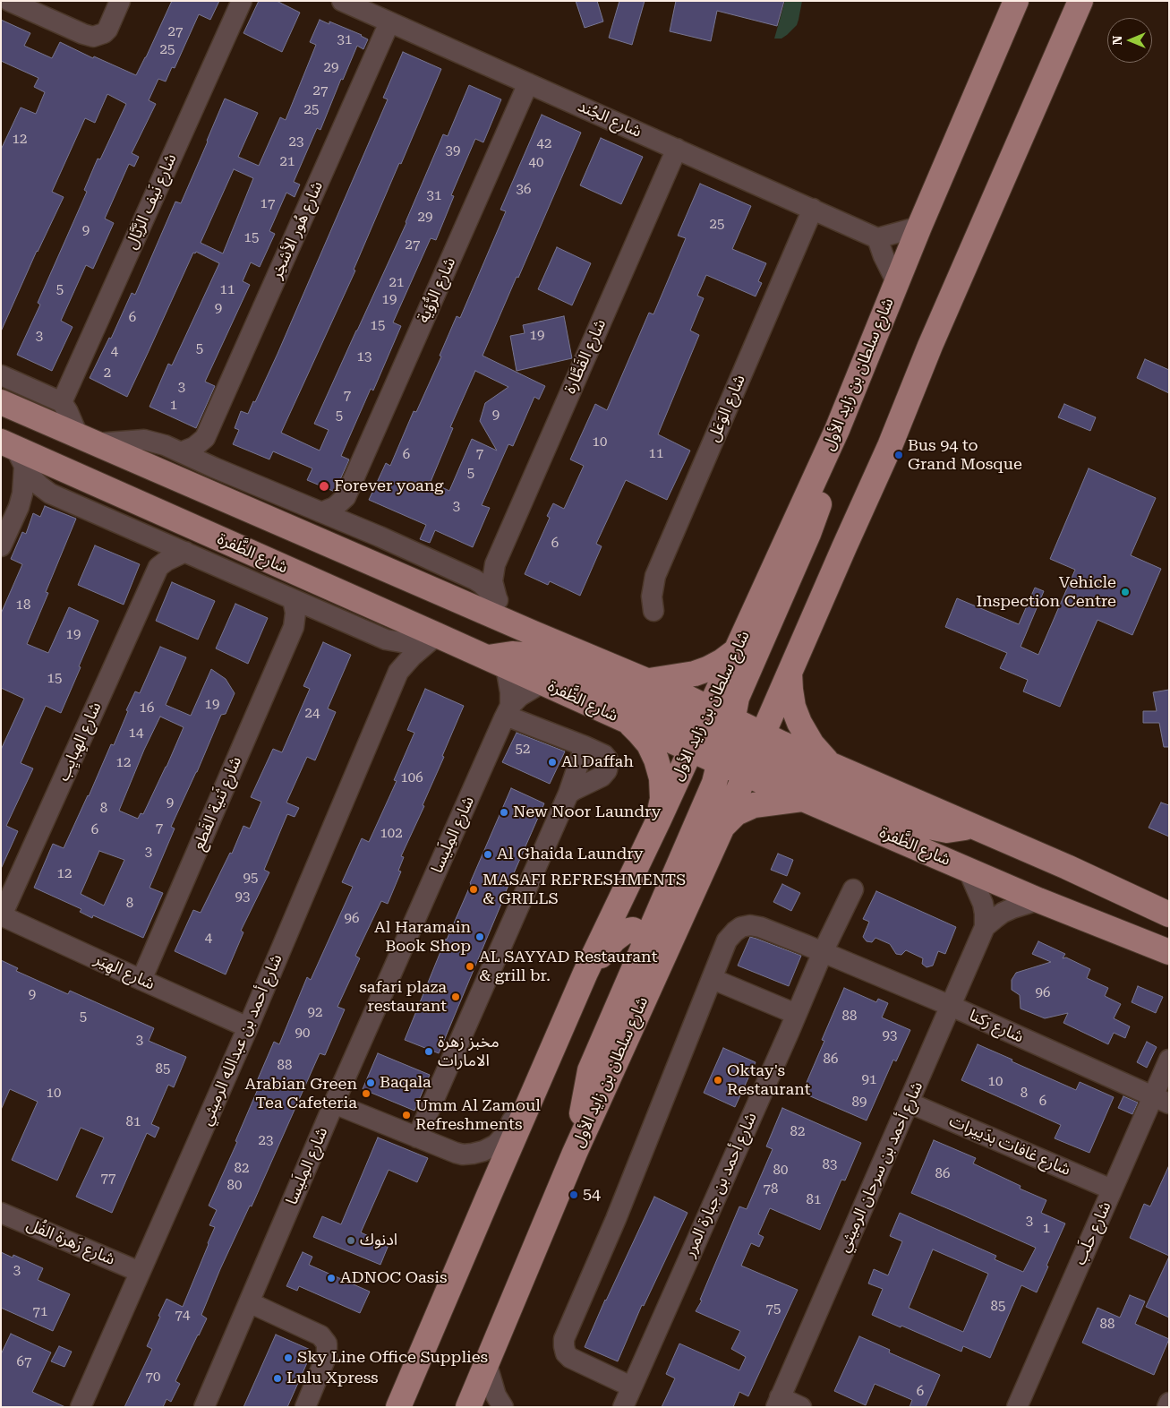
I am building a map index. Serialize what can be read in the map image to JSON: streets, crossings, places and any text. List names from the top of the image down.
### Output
{
  "streets": {
    "main road": ["شارع سلطان بن زايد الأول", "شارع الظَّفرة"],
    "street": [
      "شارع الجُند",
      "شارع نَيف الرَّيَّال",
      "شارع هُور الأشخِر",
      "شارع الرُّؤية",
      "شارع القَطَّارة",
      "شارع الوَعَل",
      "شارع الهِبايِب",
      "شارع ثَنية القَطع",
      "شارع المِلَيسا",
      "شارع الهِيَر",
      "شارع رَكنا",
      "شارع أحمد بن عبدالله الرميثي",
      "شارع غافات بدَييرات",
      "شارع أحمد بن سرحان الرميثي",
      "شارع أحمد بن جبارة المرر",
      "شارع حلَب",
      "شارع زَهرة الفُل"
    ]
  },
  "crossings": [
    ["شارع الجُند", "شارع هُور الأشخِر"],
    ["شارع الجُند", "شارع الرُّؤية"],
    ["شارع الجُند", "شارع القَطَّارة"],
    ["شارع الجُند", "شارع الوَعَل"],
    ["شارع القَطَّارة", "شارع الظَّفرة"],
    ["شارع سلطان بن زايد الأول", "شارع الظَّفرة"],
    ["شارع الظَّفرة", "شارع المِلَيسا"],
    ["شارع الظَّفرة", "شارع أحمد بن عبدالله الرميثي"],
    ["شارع الظَّفرة", "شارع أحمد بن سرحان الرميثي"],
    ["شارع الهِبايِب", "شارع الهِيَر"],
    ["شارع ثَنية القَطع", "شارع الهِيَر"],
    ["شارع الهِيَر", "شارع أحمد بن عبدالله الرميثي"],
    ["شارع رَكنا", "شارع أحمد بن سرحان الرميثي"],
    ["شارع رَكنا", "شارع أحمد بن جبارة المرر"],
    ["شارع رَكنا", "شارع حلَب"],
    ["شارع أحمد بن عبدالله الرميثي", "شارع زَهرة الفُل"],
    ["شارع غافات بدَييرات", "شارع أحمد بن سرحان الرميثي"],
    ["شارع غافات بدَييرات", "شارع حلَب"]
  ],
  "places": [
    "Bus 94 to Grand Mosque",
    "Forever yoang",
    "Vehicle Inspection Centre",
    "Al Daffah",
    "New Noor Laundry",
    "Al Ghaida Laundry",
    "MASAFI REFRESHMENTS & GRILLS",
    "Al Haramain Book Shop",
    "AL SAYYAD Restaurant & grill br.",
    "safari plaza restaurant",
    "مخبز زهرة الامارات",
    "Oktay's Restaurant",
    "Baqala",
    "Arabian Green Tea Cafeteria",
    "Umm Al Zamoul Refreshments",
    "54",
    "ادنوك",
    "ADNOC Oasis",
    "Sky Line Office Supplies",
    "Lulu Xpress"
  ],
  "house_numbers": [
    "27",
    "31",
    "25",
    "29",
    "27",
    "25",
    "12",
    "23",
    "42",
    "39",
    "21",
    "40",
    "36",
    "31",
    "17",
    "29",
    "25",
    "9",
    "15",
    "27",
    "21",
    "5",
    "11",
    "19",
    "9",
    "6",
    "15",
    "19",
    "3",
    "5",
    "4",
    "13",
    "2",
    "3",
    "7",
    "1",
    "9",
    "5",
    "10",
    "7",
    "11",
    "6",
    "5",
    "3",
    "6",
    "18",
    "19",
    "15",
    "19",
    "16",
    "24",
    "14",
    "52",
    "12",
    "106",
    "9",
    "8",
    "7",
    "6",
    "102",
    "3",
    "12",
    "95",
    "93",
    "8",
    "96",
    "4",
    "96",
    "9",
    "92",
    "88",
    "5",
    "90",
    "93",
    "3",
    "86",
    "88",
    "85",
    "91",
    "10",
    "10",
    "8",
    "6",
    "89",
    "81",
    "82",
    "23",
    "83",
    "82",
    "80",
    "86",
    "77",
    "80",
    "78",
    "81",
    "3",
    "1",
    "3",
    "85",
    "75",
    "71",
    "74",
    "88",
    "67",
    "70",
    "6"
  ],
  "north": "left"
}
